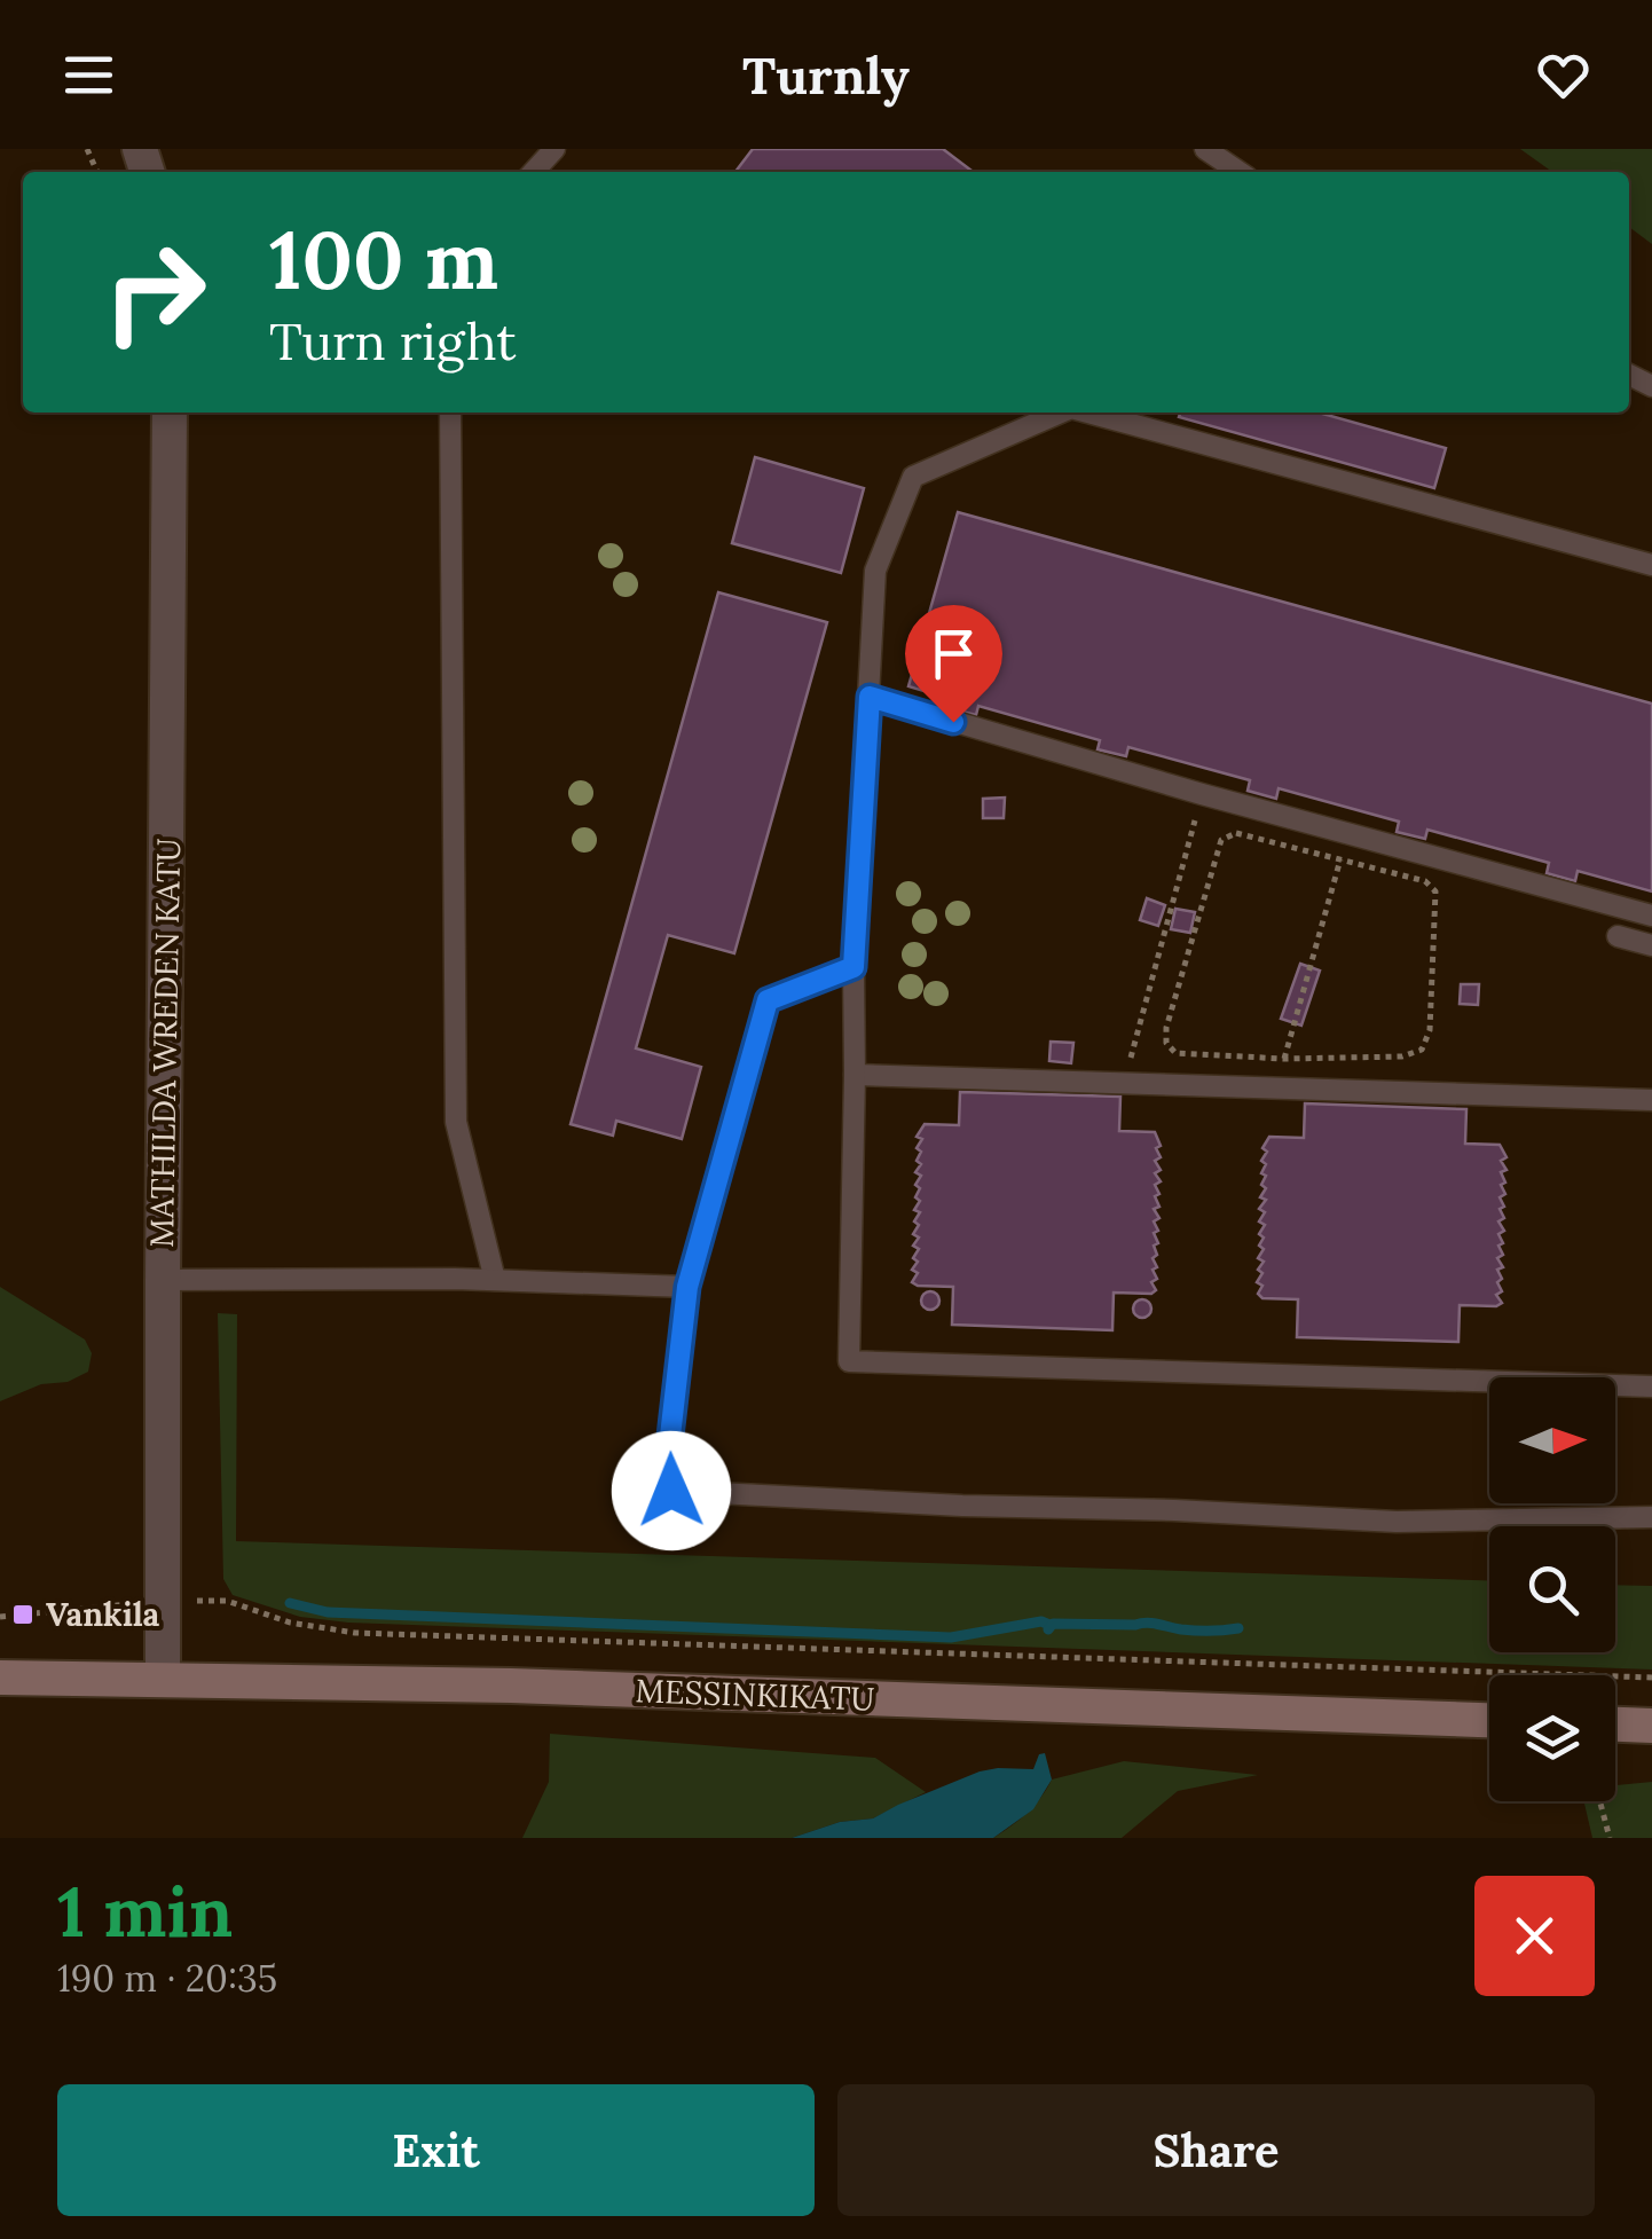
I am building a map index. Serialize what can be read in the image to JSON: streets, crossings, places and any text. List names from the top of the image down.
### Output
{
  "streets": {
    "street": ["MATHILDA WREDEN KATU", "MESSINKIKATU"]
  },
  "crossings": [
    ["MATHILDA WREDEN KATU", "MESSINKIKATU"]
  ],
  "places": {
    "transit": ["Vankila"]
  },
  "north": "right",
  "page": {
    "header": "Turnly",
    "turn": ["100 m", "Turn right"],
    "heading": ["1 min", "190 m · 20:35"],
    "buttons": ["Exit", "Share"]
  }
}
